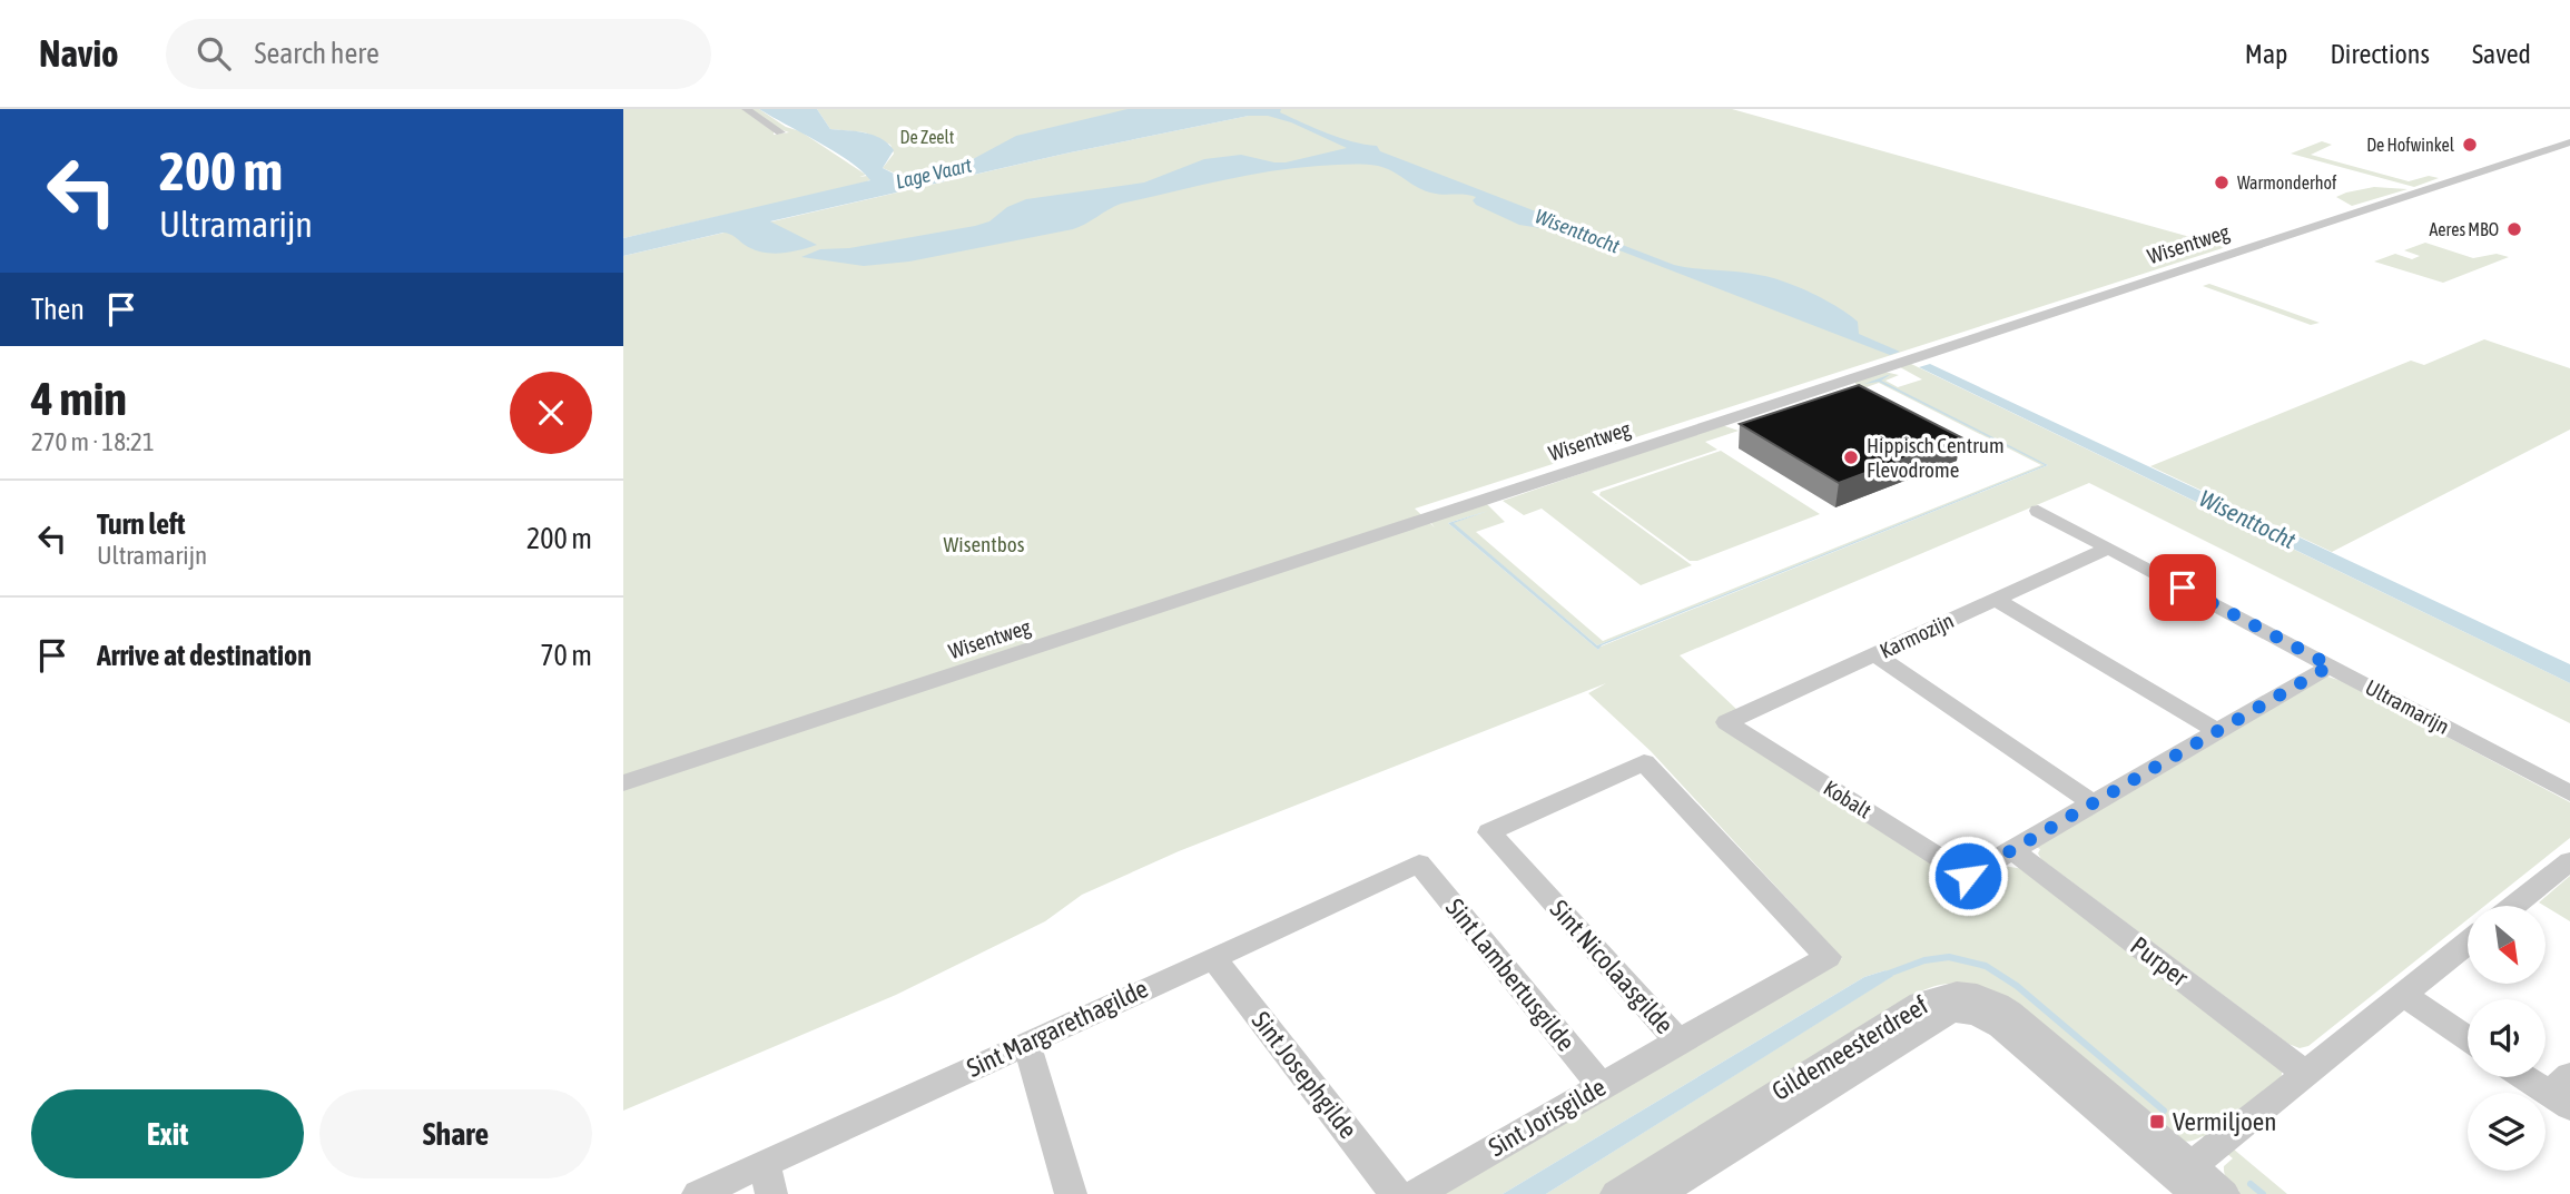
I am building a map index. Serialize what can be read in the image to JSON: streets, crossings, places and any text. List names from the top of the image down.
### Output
{
  "streets": {
    "street": [
      "Wisentweg",
      "Karmozijn",
      "Ultramarijn",
      "Kobalt",
      "Purper",
      "Sint Nicolaasgilde",
      "Sint Lambertusgilde",
      "Sint Margarethagilde",
      "Gildemeesterdreef",
      "Sint Josephgilde",
      "Sint Jorisgilde"
    ]
  },
  "crossings": [
    ["Karmozijn", "Ultramarijn"],
    ["Karmozijn", "Kobalt"],
    ["Kobalt", "Purper"],
    ["Sint Nicolaasgilde", "Sint Jorisgilde"],
    ["Sint Lambertusgilde", "Sint Margarethagilde"],
    ["Sint Lambertusgilde", "Sint Jorisgilde"],
    ["Sint Margarethagilde", "Sint Josephgilde"]
  ],
  "water": ["Lage Vaart", "Wisenttocht"],
  "parks": ["De Zeelt", "Wisentbos"],
  "places": {
    "other": [
      "De Hofwinkel",
      "Warmonderhof",
      "Aeres MBO",
      "Hippisch Centrum Flevodrome"
    ],
    "transit": ["Vermiljoen"]
  },
  "north": "bottom right",
  "page": {
    "header": "Navio",
    "search": "Search here",
    "nav": ["Map", "Directions", "Saved"],
    "turn": ["200 m", "Ultramarijn"],
    "then": "Then",
    "heading": ["4 min", "270 m · 18:21"],
    "list": [
      {
        "name": "Turn left",
        "note": "Ultramarijn",
        "value": "200 m"
      },
      {
        "name": "Arrive at destination",
        "value": "70 m"
      }
    ],
    "buttons": ["Exit", "Share"]
  }
}
